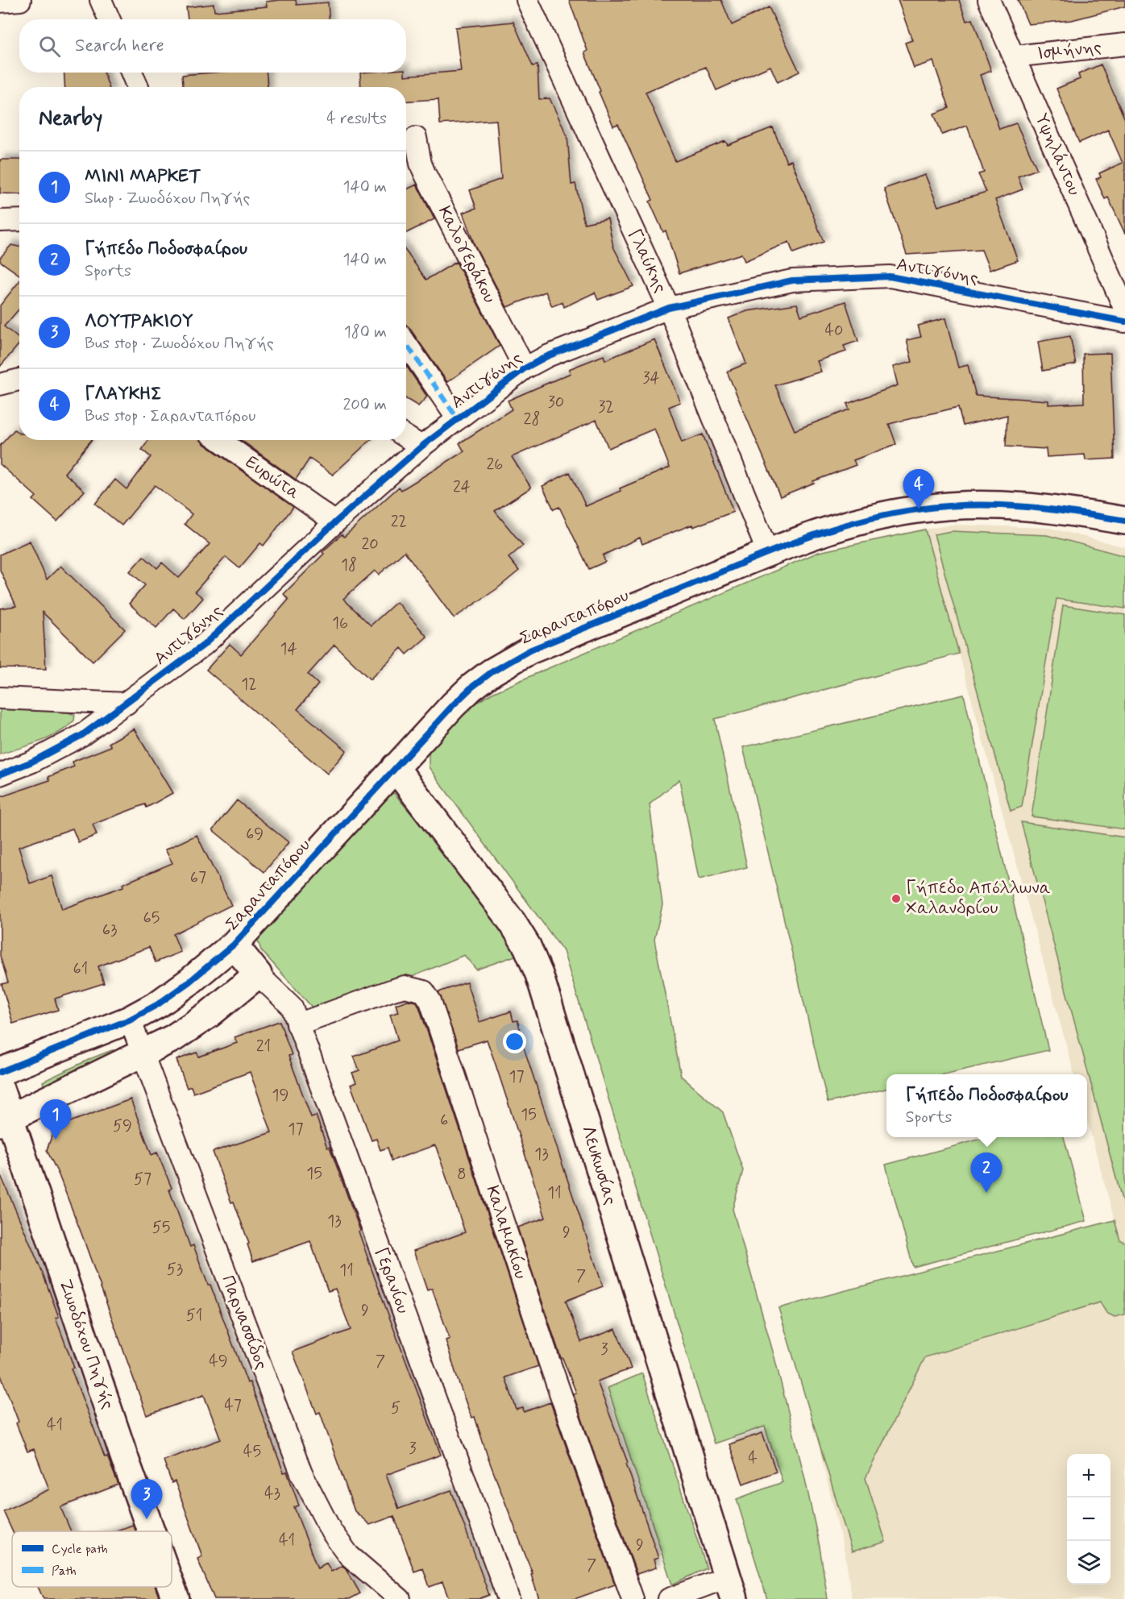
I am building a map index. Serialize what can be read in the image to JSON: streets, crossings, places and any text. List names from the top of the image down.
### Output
{
  "streets": {
    "street": [
      "Ισμήνης",
      "Υψηλάντου",
      "Καλογεράκου",
      "Γλαύκης",
      "Αντιγόνης",
      "Ευρώτα",
      "Σαρανταπόρου",
      "Λευκωσίας",
      "Καλαμακίου",
      "Γερανίου",
      "Παρνασσίδος",
      "Ζωοδόχου Πηγής"
    ]
  },
  "crossings": [
    ["Ισμήνης", "Υψηλάντου"],
    ["Καλογεράκου", "Αντιγόνης"],
    ["Γλαύκης", "Αντιγόνης"],
    ["Γλαύκης", "Σαρανταπόρου"],
    ["Αντιγόνης", "Ευρώτα"],
    ["Σαρανταπόρου", "Λευκωσίας"],
    ["Σαρανταπόρου", "Γερανίου"],
    ["Σαρανταπόρου", "Παρνασσίδος"],
    ["Καλαμακίου", "Γερανίου"]
  ],
  "places": ["Γήπεδο Απόλλωνα Χαλανδρίου"],
  "house_numbers": [
    "40",
    "34",
    "30",
    "32",
    "28",
    "26",
    "24",
    "22",
    "20",
    "18",
    "16",
    "14",
    "12",
    "69",
    "67",
    "65",
    "63",
    "61",
    "21",
    "17",
    "19",
    "15",
    "6",
    "59",
    "17",
    "13",
    "15",
    "8",
    "57",
    "11",
    "13",
    "55",
    "9",
    "53",
    "11",
    "7",
    "9",
    "51",
    "3",
    "49",
    "7",
    "47",
    "5",
    "41",
    "3",
    "45",
    "4",
    "43",
    "41",
    "9",
    "7"
  ],
  "legend": ["Cycle path", "Path"],
  "page": {
    "search": "Search here",
    "heading": ["Nearby", "4 results"],
    "list": [
      {
        "mark": "1",
        "name": "ΜΙΝΙ ΜΑΡΚΕΤ",
        "note": "Shop · Ζωοδόχου Πηγής",
        "value": "140 m"
      },
      {
        "mark": "2",
        "name": "Γήπεδο Ποδοσφαίρου",
        "note": "Sports",
        "value": "140 m"
      },
      {
        "mark": "3",
        "name": "ΛΟΥΤΡΑΚΙΟΥ",
        "note": "Bus stop · Ζωοδόχου Πηγής",
        "value": "180 m"
      },
      {
        "mark": "4",
        "name": "ΓΛΑΥΚΗΣ",
        "note": "Bus stop · Σαρανταπόρου",
        "value": "200 m"
      }
    ],
    "pins": [
      "4",
      "1",
      "2",
      "3"
    ],
    "popup": ["Γήπεδο Ποδοσφαίρου", "Sports"],
    "map_buttons": ["+", "−"]
  }
}
